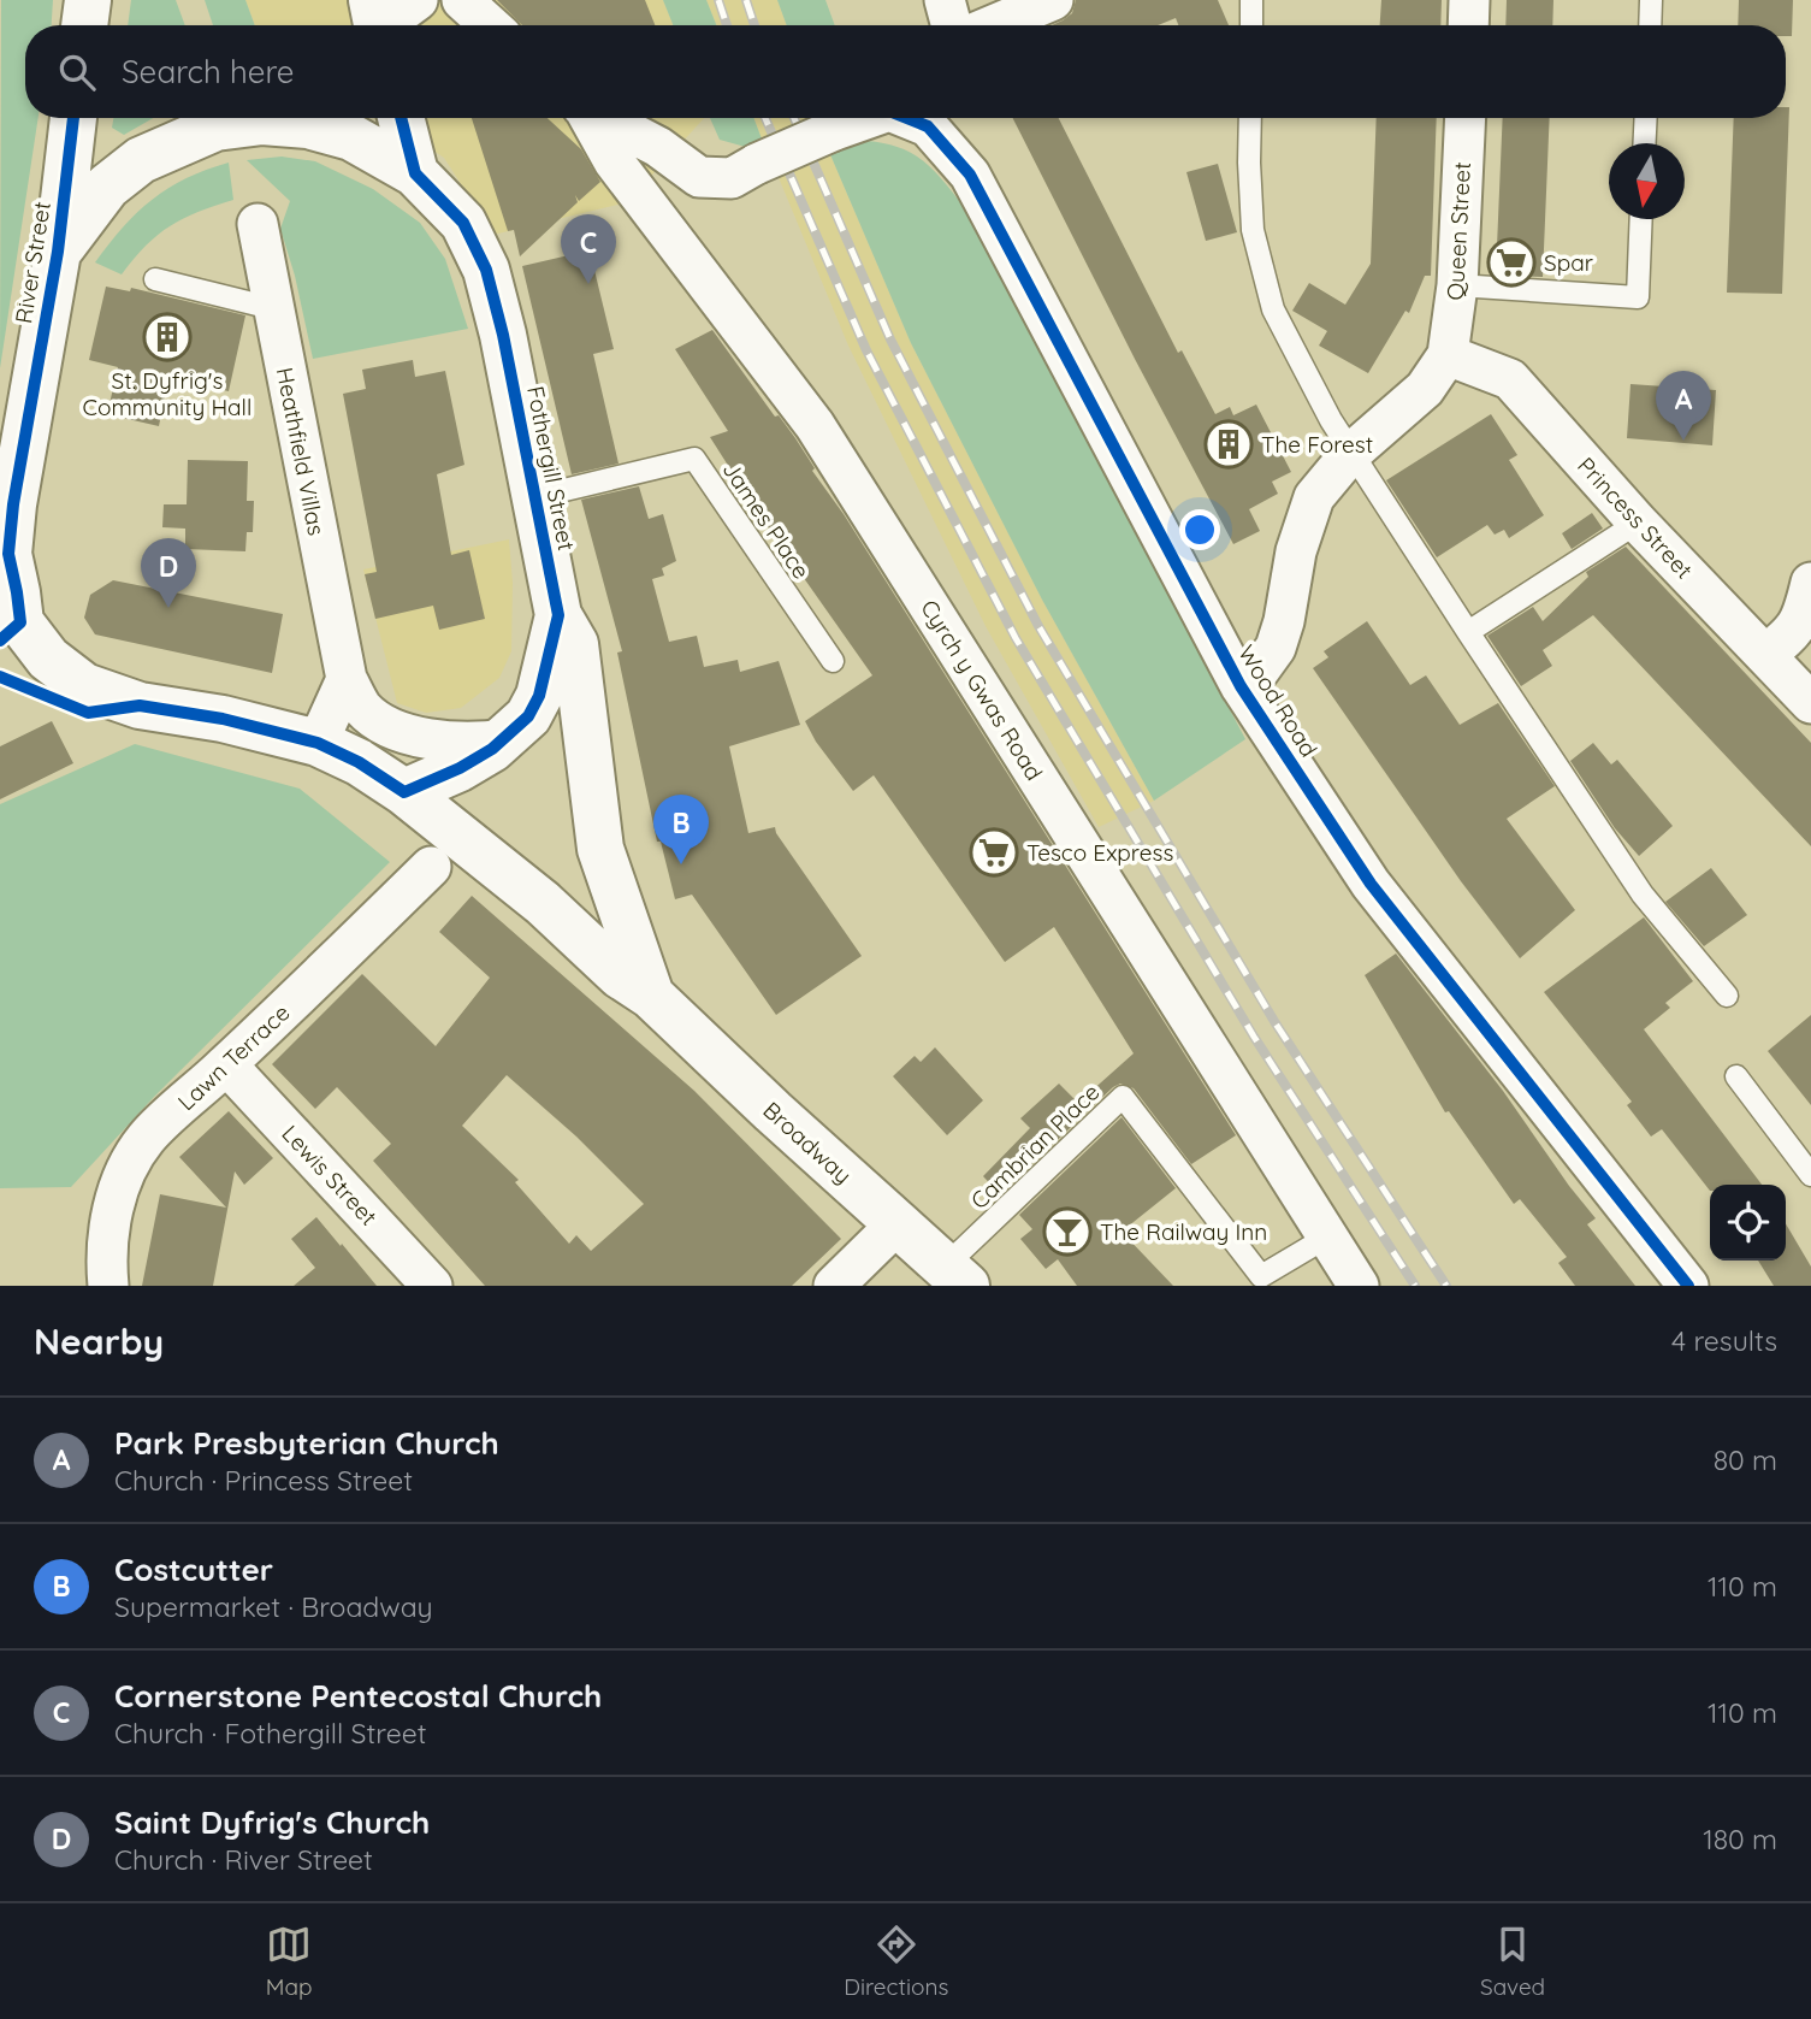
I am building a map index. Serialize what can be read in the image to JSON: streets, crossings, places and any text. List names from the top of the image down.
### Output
{
  "streets": {
    "main road": ["River Street", "Fothergill Street", "Broadway"],
    "street": [
      "Queen Street",
      "Heathfield Villas",
      "Princess Street",
      "Cyrch y Gwas Road",
      "Wood Road",
      "Lawn Terrace",
      "Lewis Street"
    ],
    "lane": ["James Place", "Cambrian Place"]
  },
  "crossings": [
    ["Queen Street", "Princess Street"],
    ["River Street", "Fothergill Street"],
    ["River Street", "Broadway"],
    ["Heathfield Villas", "Fothergill Street"],
    ["Fothergill Street", "James Place"],
    ["Fothergill Street", "Broadway"],
    ["Cyrch y Gwas Road", "Cambrian Place"],
    ["Lawn Terrace", "Lewis Street"],
    ["Broadway", "Cambrian Place"]
  ],
  "places": {
    "supermarket": ["Spar", "Tesco Express"],
    "building": ["St. Dyfrig's Community Hall", "The Forest"],
    "bar": ["The Railway Inn"]
  },
  "north": "bottom",
  "page": {
    "search": "Search here",
    "pins": [
      "C",
      "A",
      "D",
      "B"
    ],
    "heading": ["Nearby", "4 results"],
    "list": [
      {
        "mark": "A",
        "name": "Park Presbyterian Church",
        "note": "Church · Princess Street",
        "value": "80 m"
      },
      {
        "mark": "B",
        "name": "Costcutter",
        "note": "Supermarket · Broadway",
        "value": "110 m"
      },
      {
        "mark": "C",
        "name": "Cornerstone Pentecostal Church",
        "note": "Church · Fothergill Street",
        "value": "110 m"
      },
      {
        "mark": "D",
        "name": "Saint Dyfrig's Church",
        "note": "Church · River Street",
        "value": "180 m"
      }
    ],
    "nav": ["Map", "Directions", "Saved"]
  }
}
